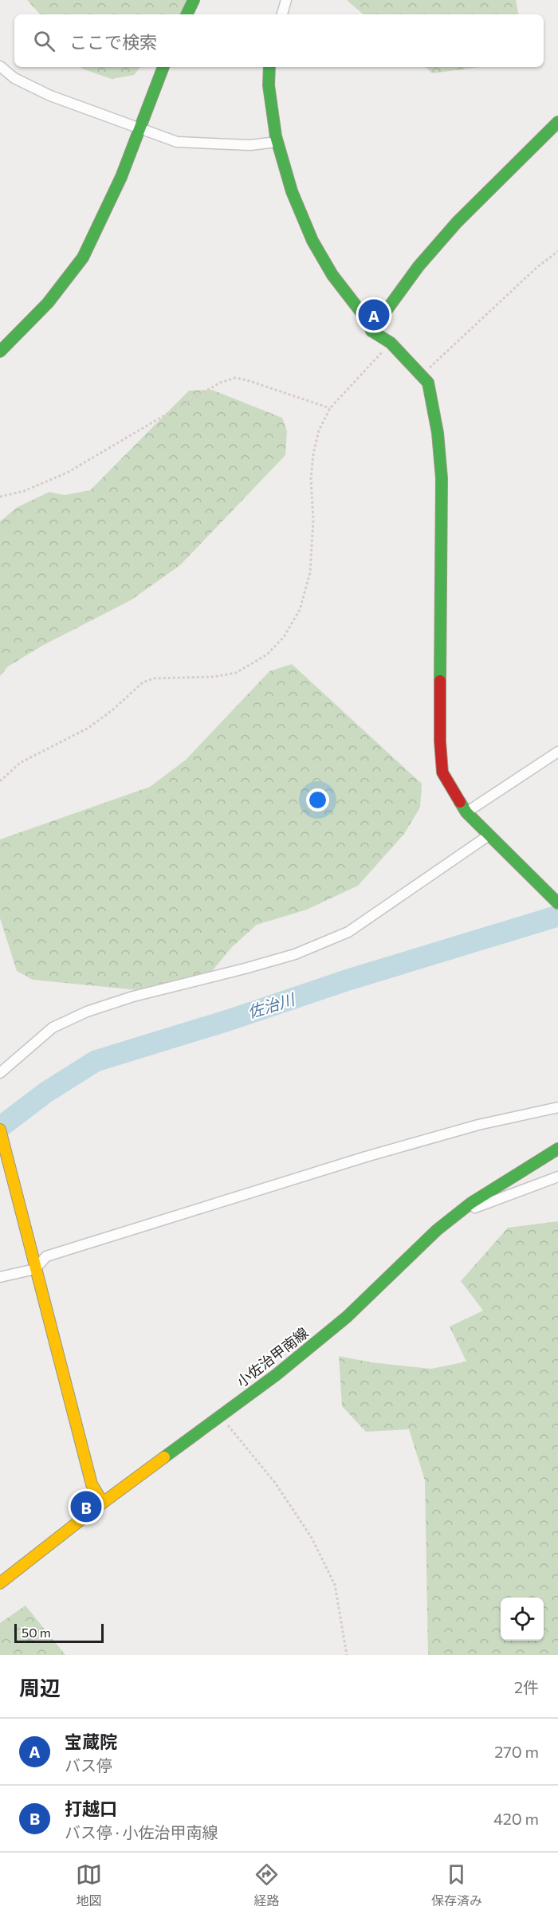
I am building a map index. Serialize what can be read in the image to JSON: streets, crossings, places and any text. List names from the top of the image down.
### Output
{
  "streets": {
    "street": ["小佐治甲南線"]
  },
  "water": ["佐治川"],
  "scale_bar": "50 m",
  "page": {
    "search": "ここで検索",
    "pins": ["A", "B"],
    "scale": "50 m",
    "heading": ["周辺", "2件"],
    "list": [
      {
        "mark": "A",
        "name": "宝蔵院",
        "note": "バス停",
        "value": "270 m"
      },
      {
        "mark": "B",
        "name": "打越口",
        "note": "バス停 · 小佐治甲南線",
        "value": "420 m"
      }
    ],
    "nav": ["地図", "経路", "保存済み"]
  }
}
